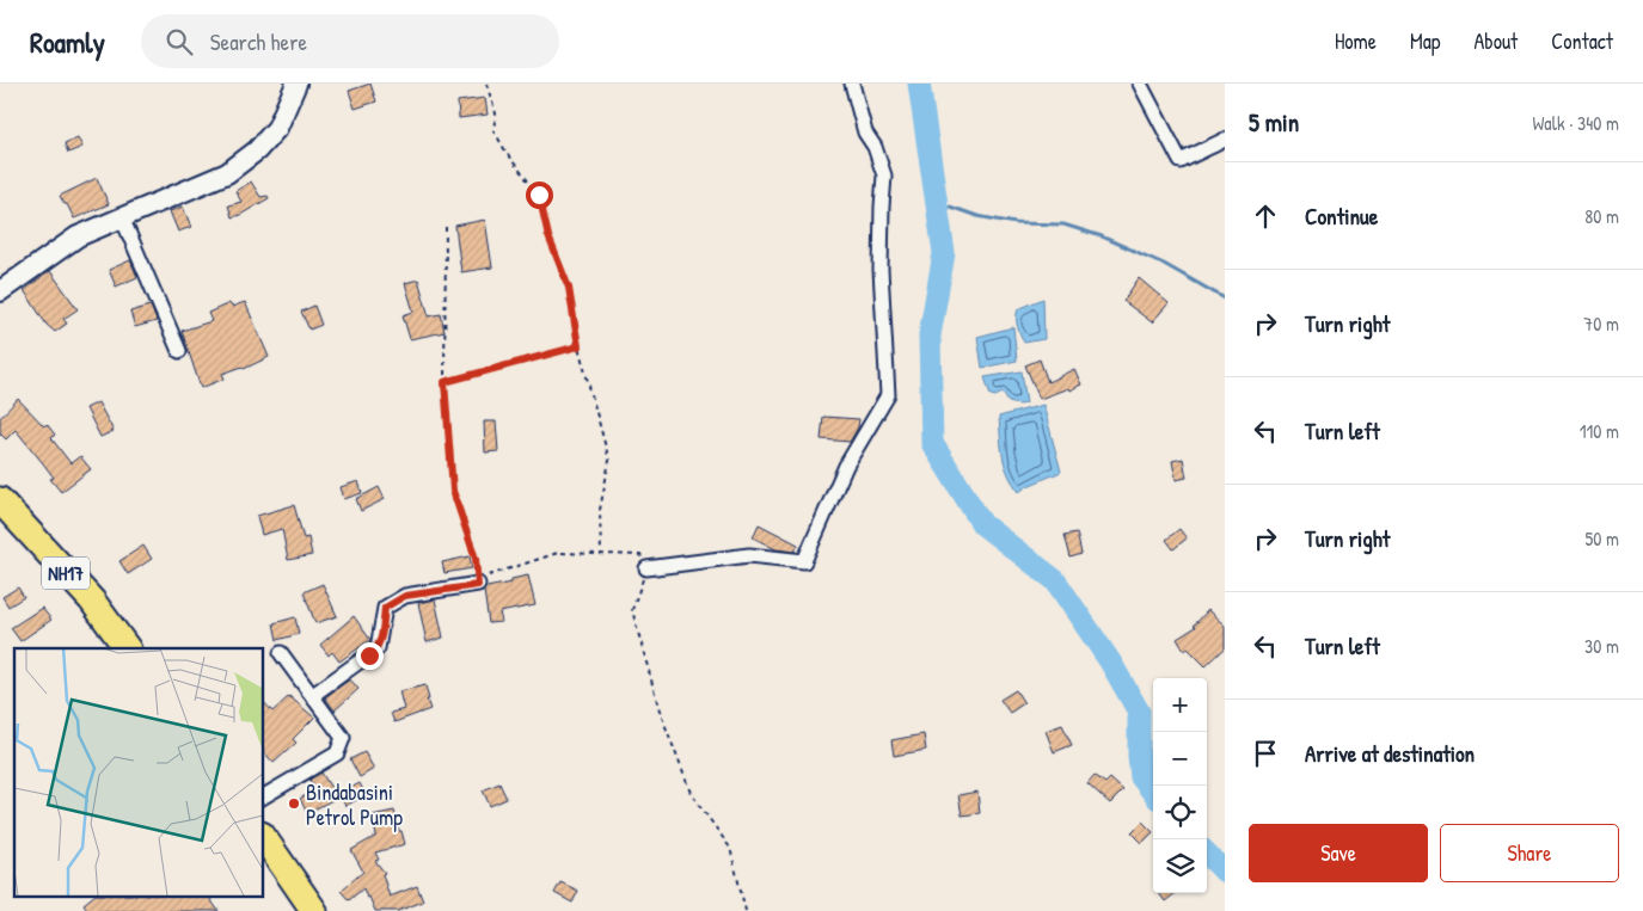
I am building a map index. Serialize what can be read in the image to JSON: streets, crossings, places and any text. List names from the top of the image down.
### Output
{
  "streets": {
    "highway": ["NH17"]
  },
  "places": ["Bindabasini Petrol Pump"],
  "page": {
    "header": "Roamly",
    "search": "Search here",
    "nav": [
      "Home",
      "Map",
      "About",
      "Contact"
    ],
    "heading": ["5 min", "Walk · 340 m"],
    "list": [
      ["Continue", "80 m"],
      ["Turn right", "70 m"],
      ["Turn left", "110 m"],
      ["Turn right", "50 m"],
      ["Turn left", "30 m"],
      "Arrive at destination"
    ],
    "map_buttons": ["+", "−"],
    "buttons": ["Save", "Share"]
  }
}
